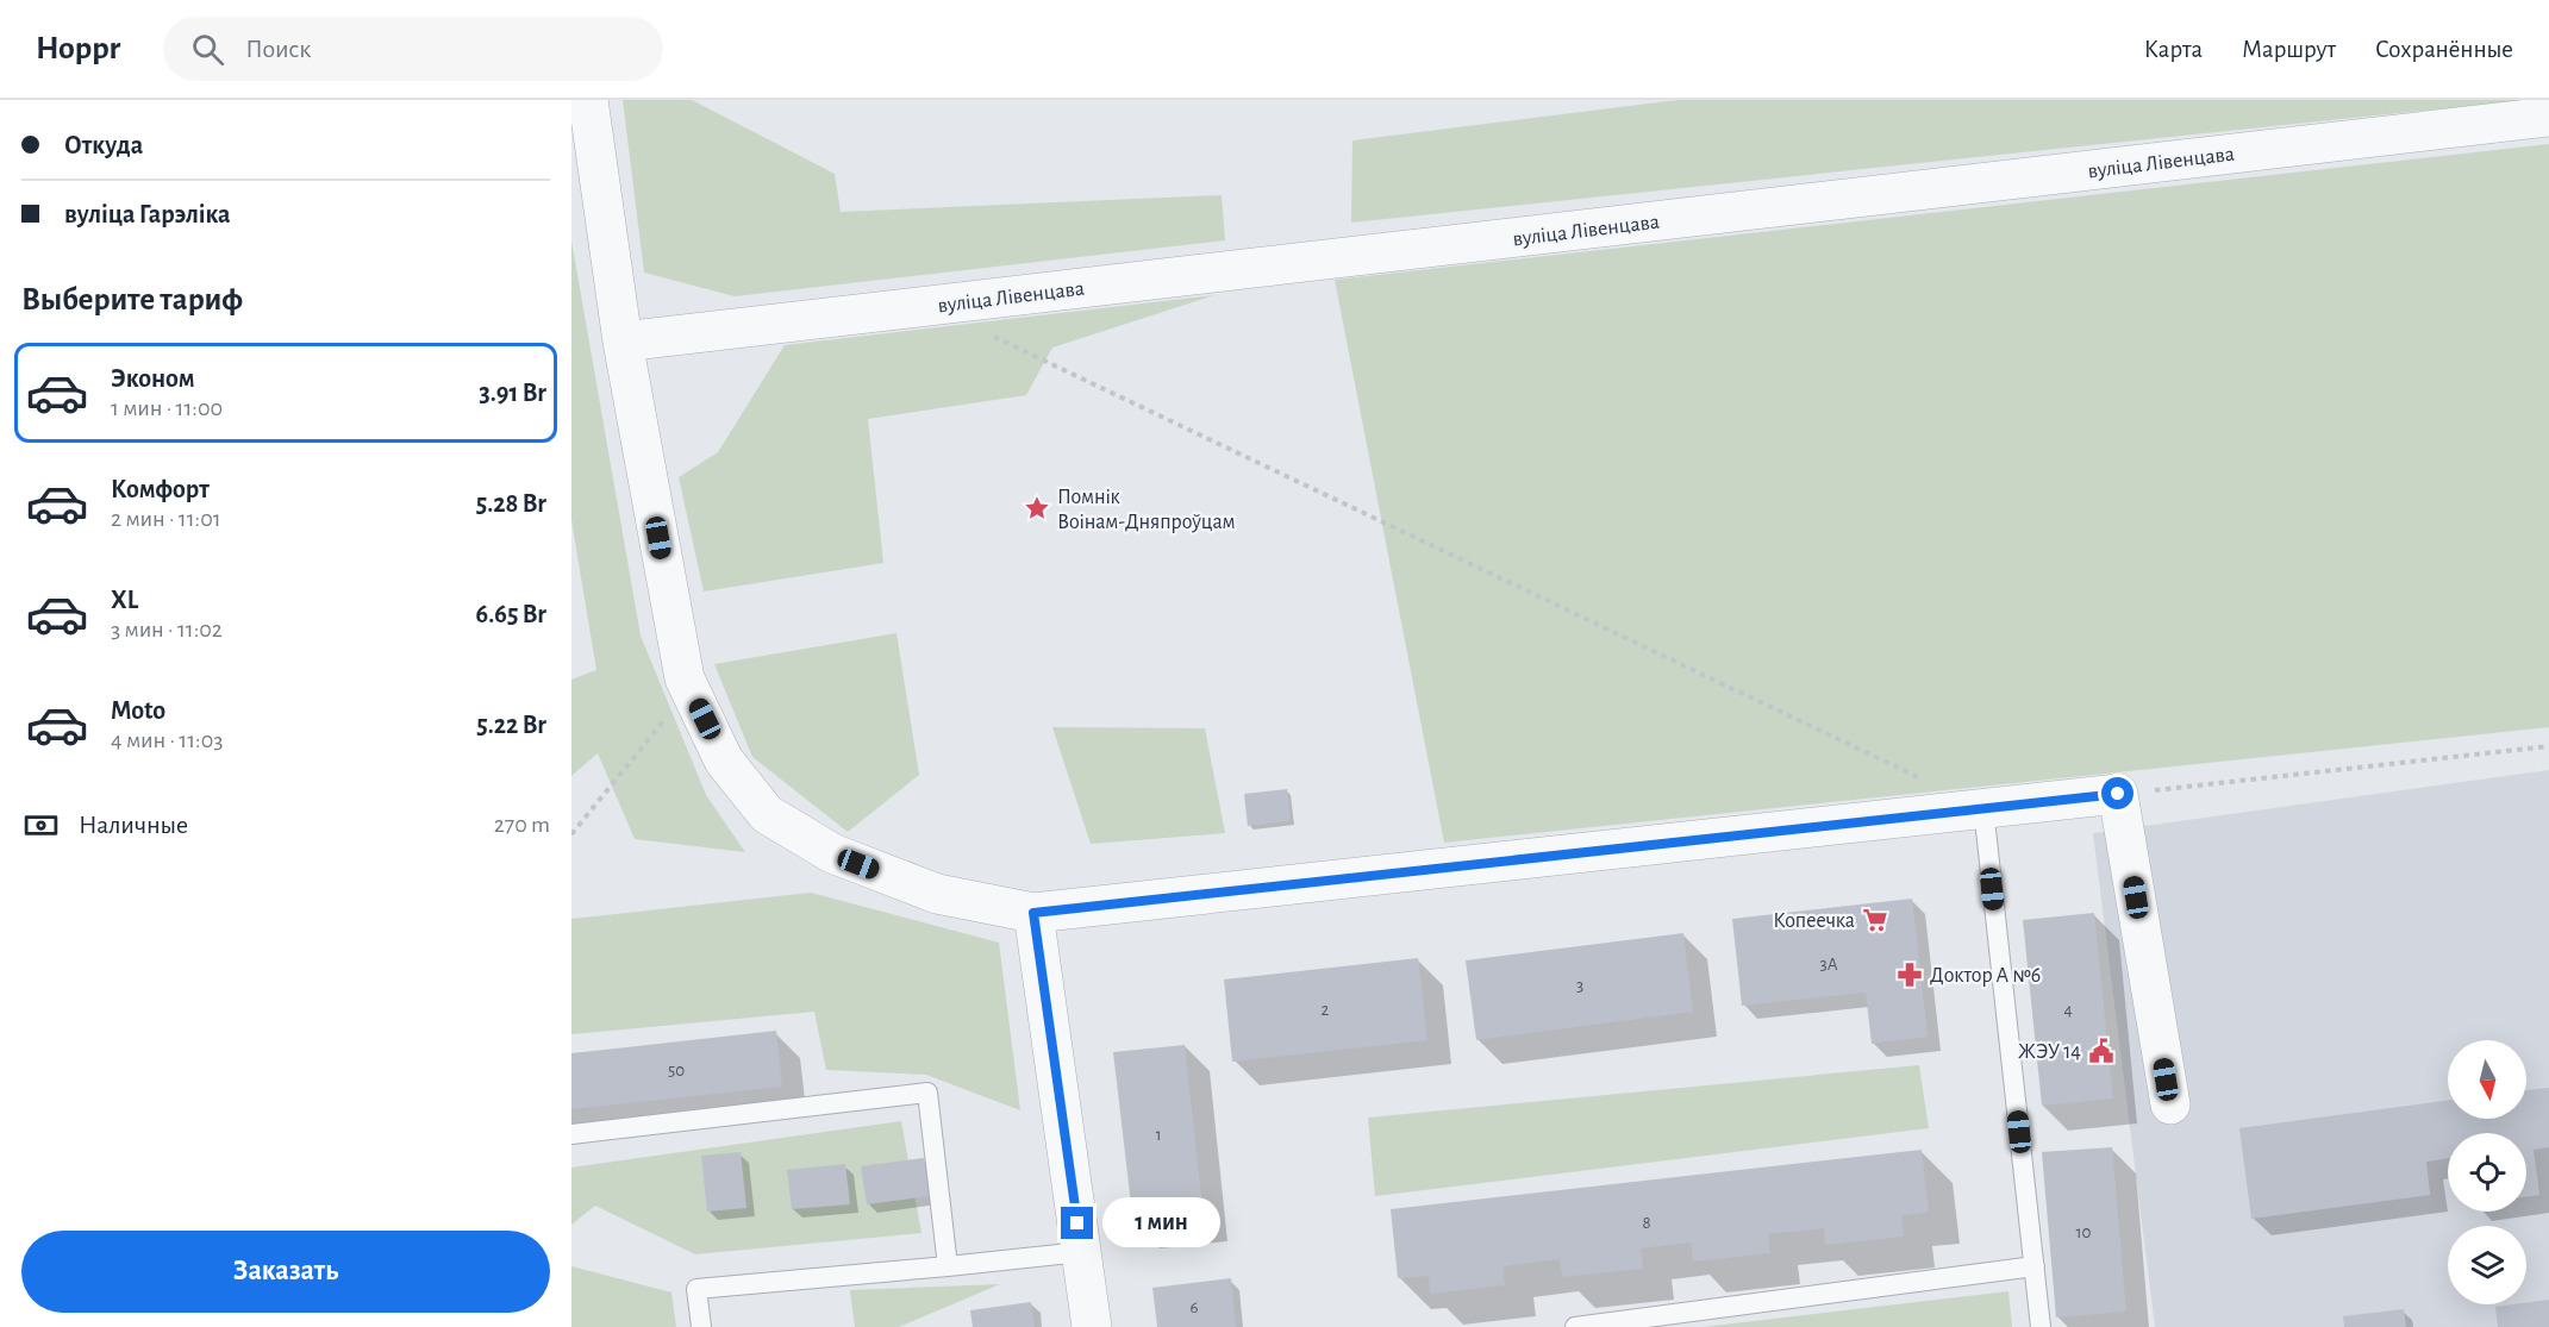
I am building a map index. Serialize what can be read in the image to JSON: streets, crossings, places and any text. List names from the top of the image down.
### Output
{
  "streets": {
    "street": ["вуліца Лівенцава"]
  },
  "places": {
    "place": ["Помнік Воінам-Дняпроўцам"],
    "supermarket": ["Копеечка"],
    "pharmacy": ["Доктор А №6"],
    "public building": ["ЖЭУ 14"]
  },
  "house_numbers": [
    "3А",
    "3",
    "2",
    "4",
    "50",
    "1",
    "8",
    "10",
    "6"
  ],
  "north": "bottom",
  "page": {
    "header": "Hoppr",
    "search": "Поиск",
    "nav": ["Карта", "Маршрут", "Сохранённые"],
    "banner": ["Откуда", "вуліца Гарэліка"],
    "heading": "Выберите тариф",
    "list": [
      {
        "name": "Эконом",
        "note": "1 мин · 11:00",
        "value": "3.91 Br"
      },
      {
        "name": "Комфорт",
        "note": "2 мин · 11:01",
        "value": "5.28 Br"
      },
      {
        "name": "XL",
        "note": "3 мин · 11:02",
        "value": "6.65 Br"
      },
      {
        "name": "Moto",
        "note": "4 мин · 11:03",
        "value": "5.22 Br"
      }
    ],
    "pay": ["Наличные", "270 m"],
    "bubble": "1 мин",
    "buttons": "Заказать"
  }
}
